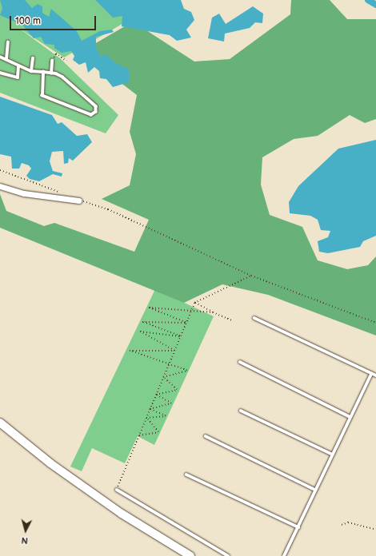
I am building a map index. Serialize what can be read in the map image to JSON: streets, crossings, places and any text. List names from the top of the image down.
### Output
{
  "scale_bar": "100 m",
  "north": "bottom"
}
